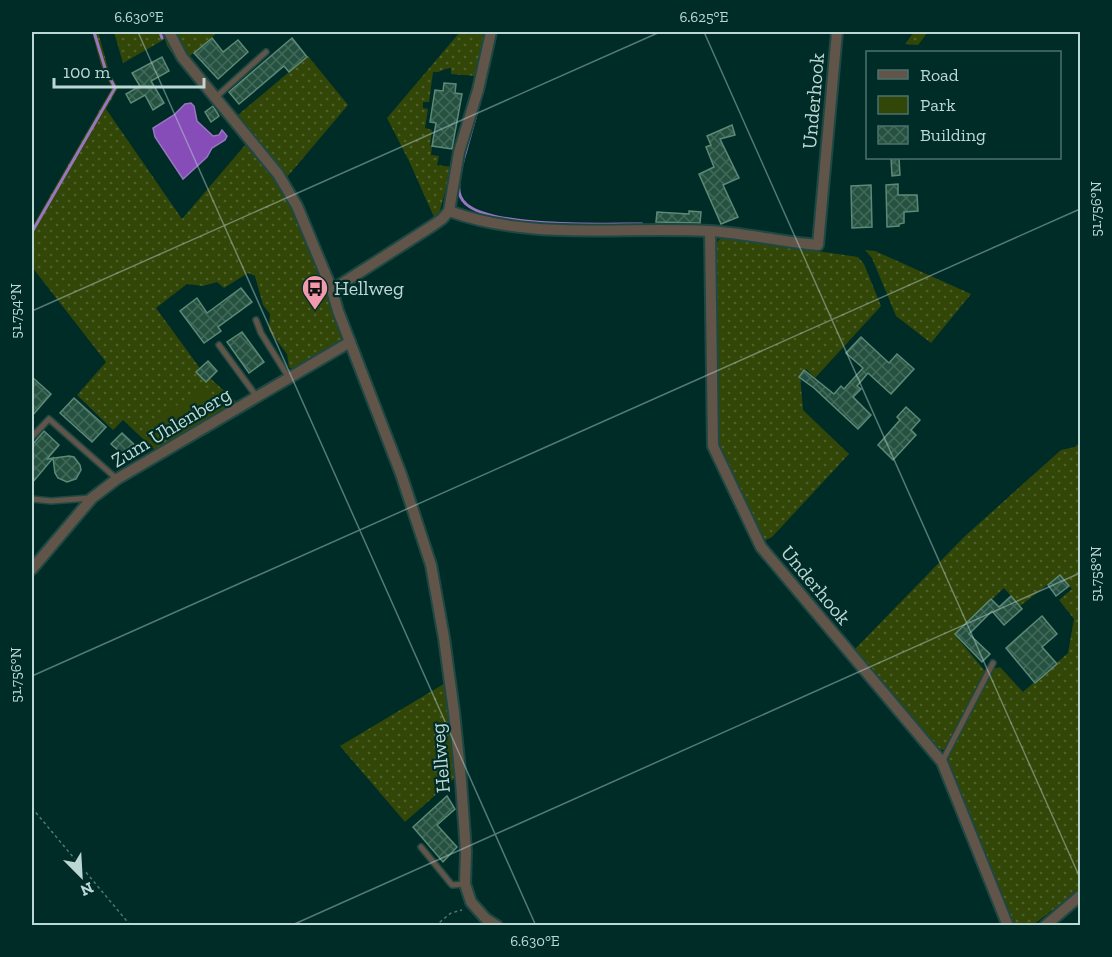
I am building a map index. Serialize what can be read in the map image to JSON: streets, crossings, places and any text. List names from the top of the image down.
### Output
{
  "streets": {
    "street": ["Underhook", "Zum Uhlenberg", "Hellweg"]
  },
  "crossings": [
    ["Zum Uhlenberg", "Hellweg"]
  ],
  "places": {
    "bus stop": ["Hellweg"]
  },
  "legend": ["Road", "Park", "Building"],
  "scale_bar": "100 m",
  "north": "bottom right",
  "coordinates": [
    "6.630°E",
    "6.625°E",
    "51.756°N",
    "51.754°N",
    "51.758°N"
  ]
}
